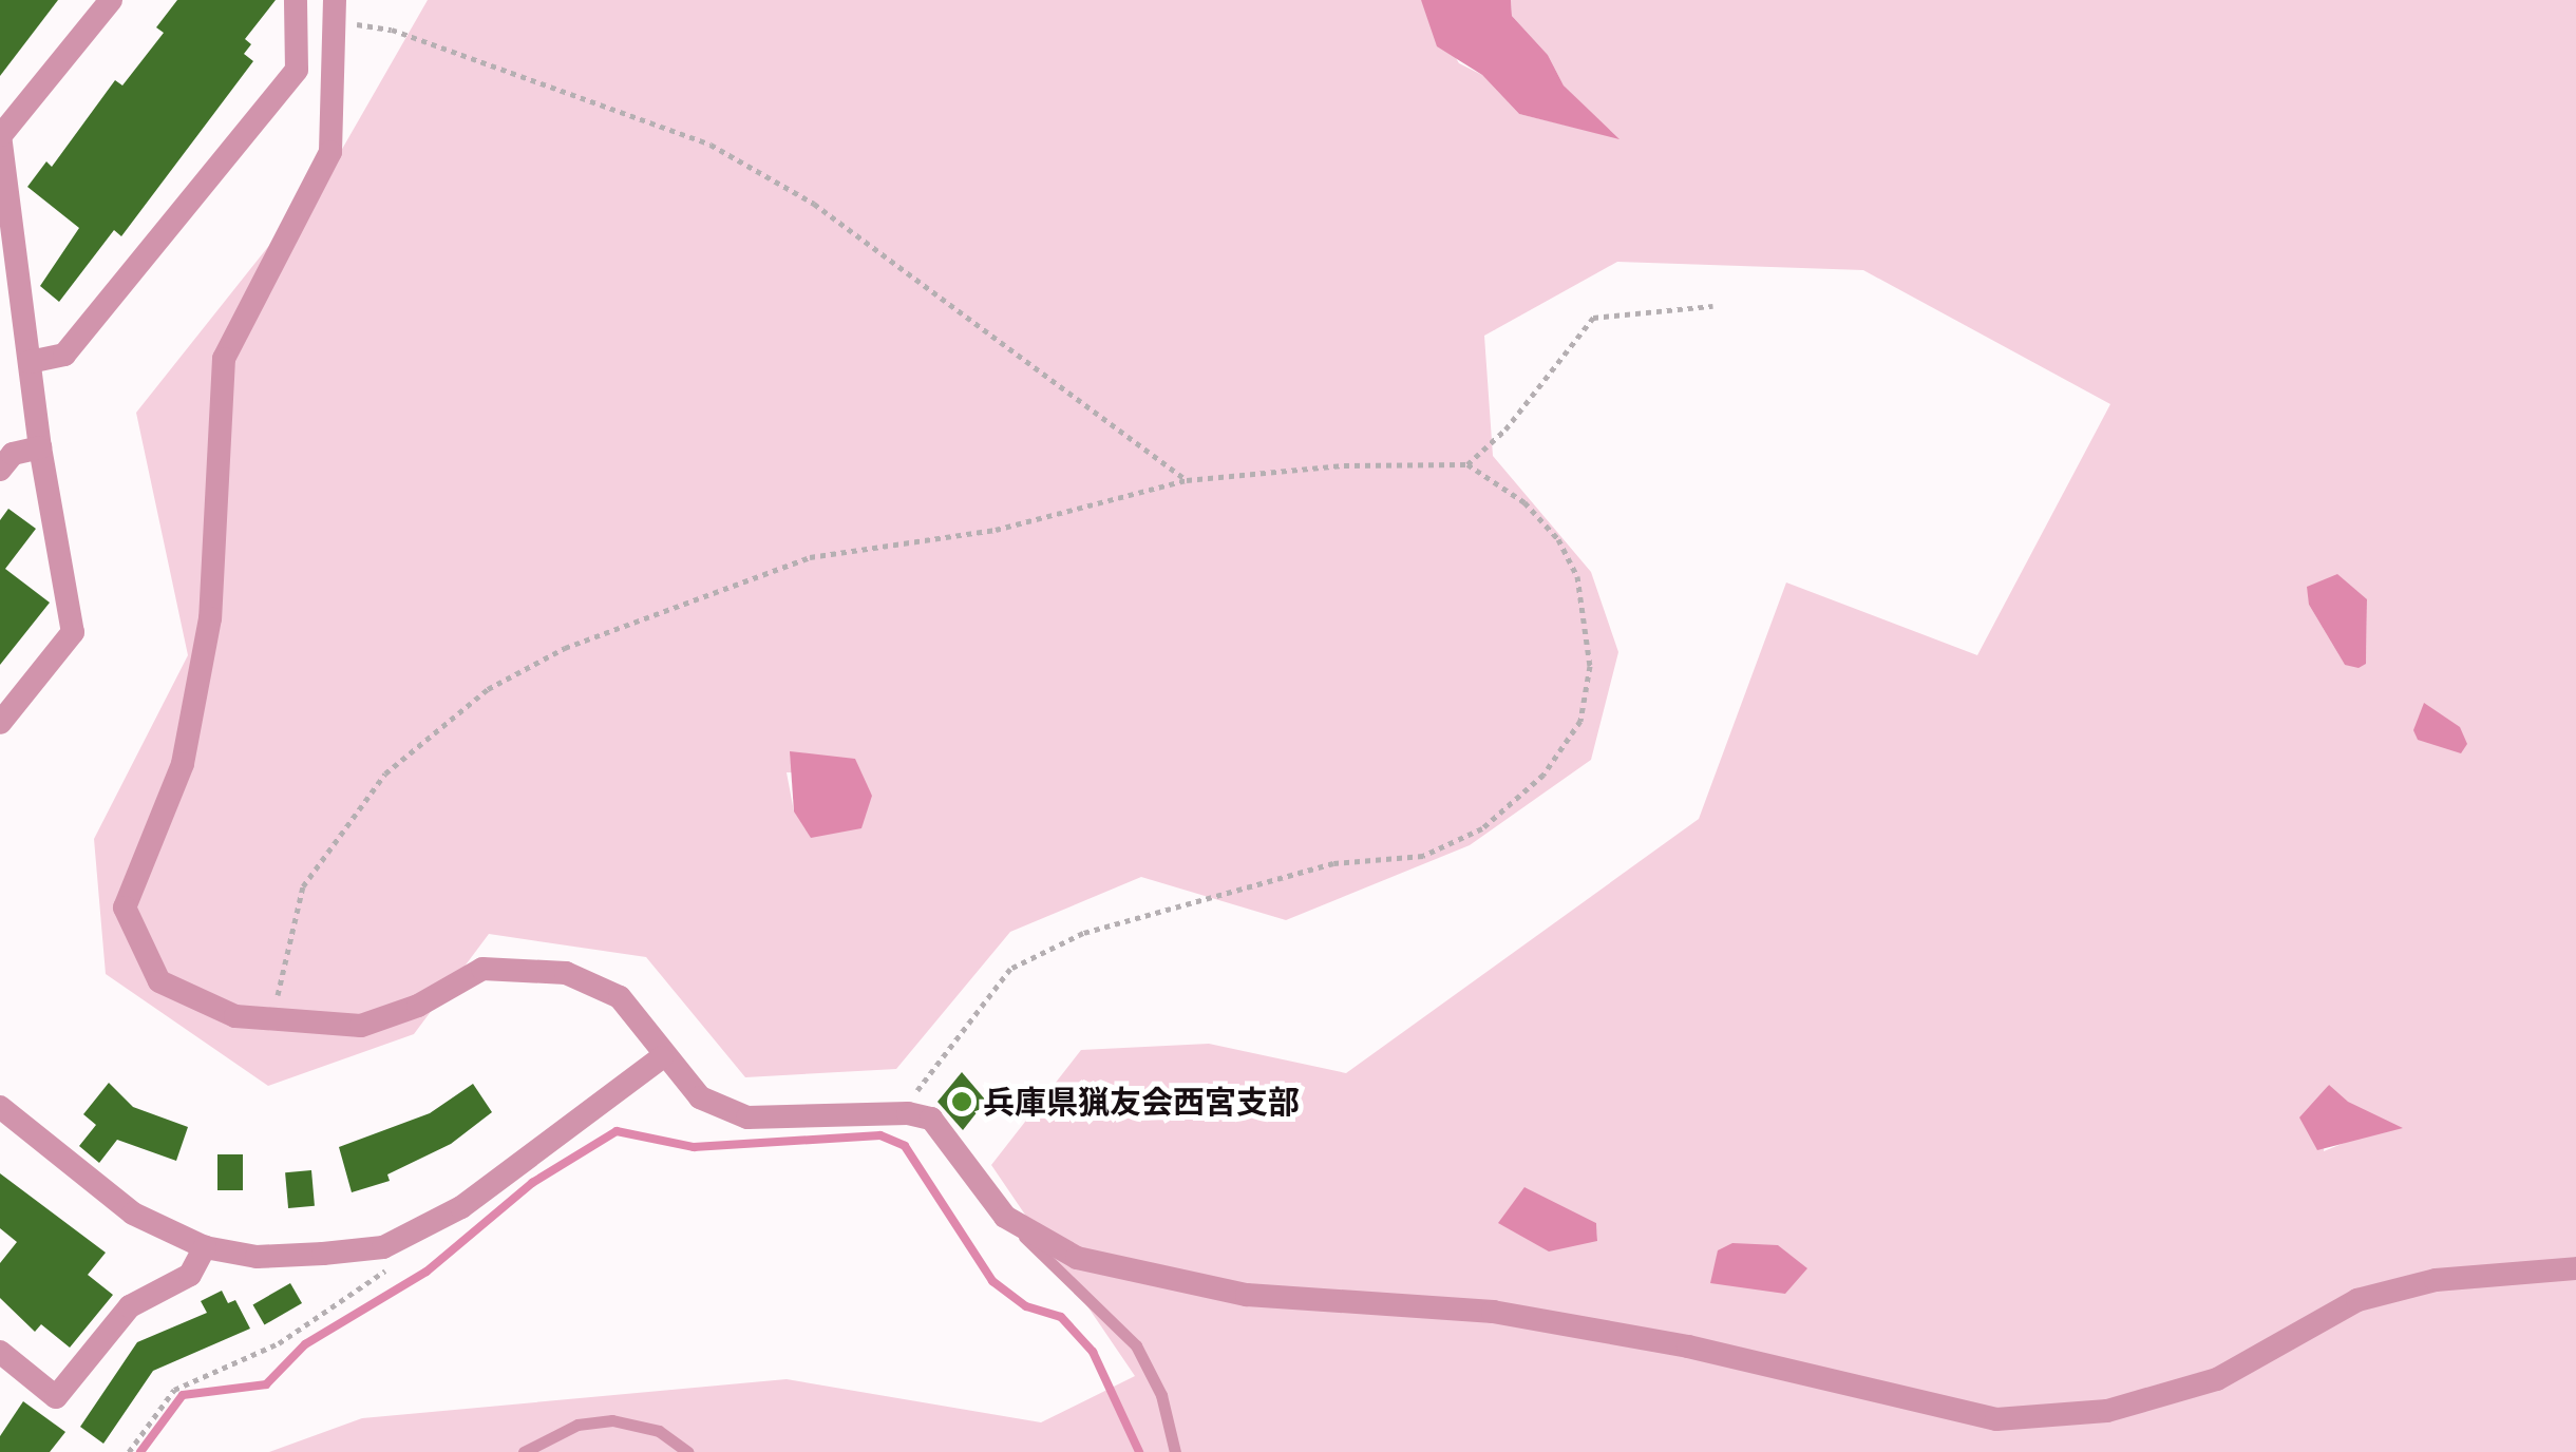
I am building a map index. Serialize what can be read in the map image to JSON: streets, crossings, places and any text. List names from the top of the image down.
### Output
{
  "places": ["兵庫県猟友会西宮支部"]
}
